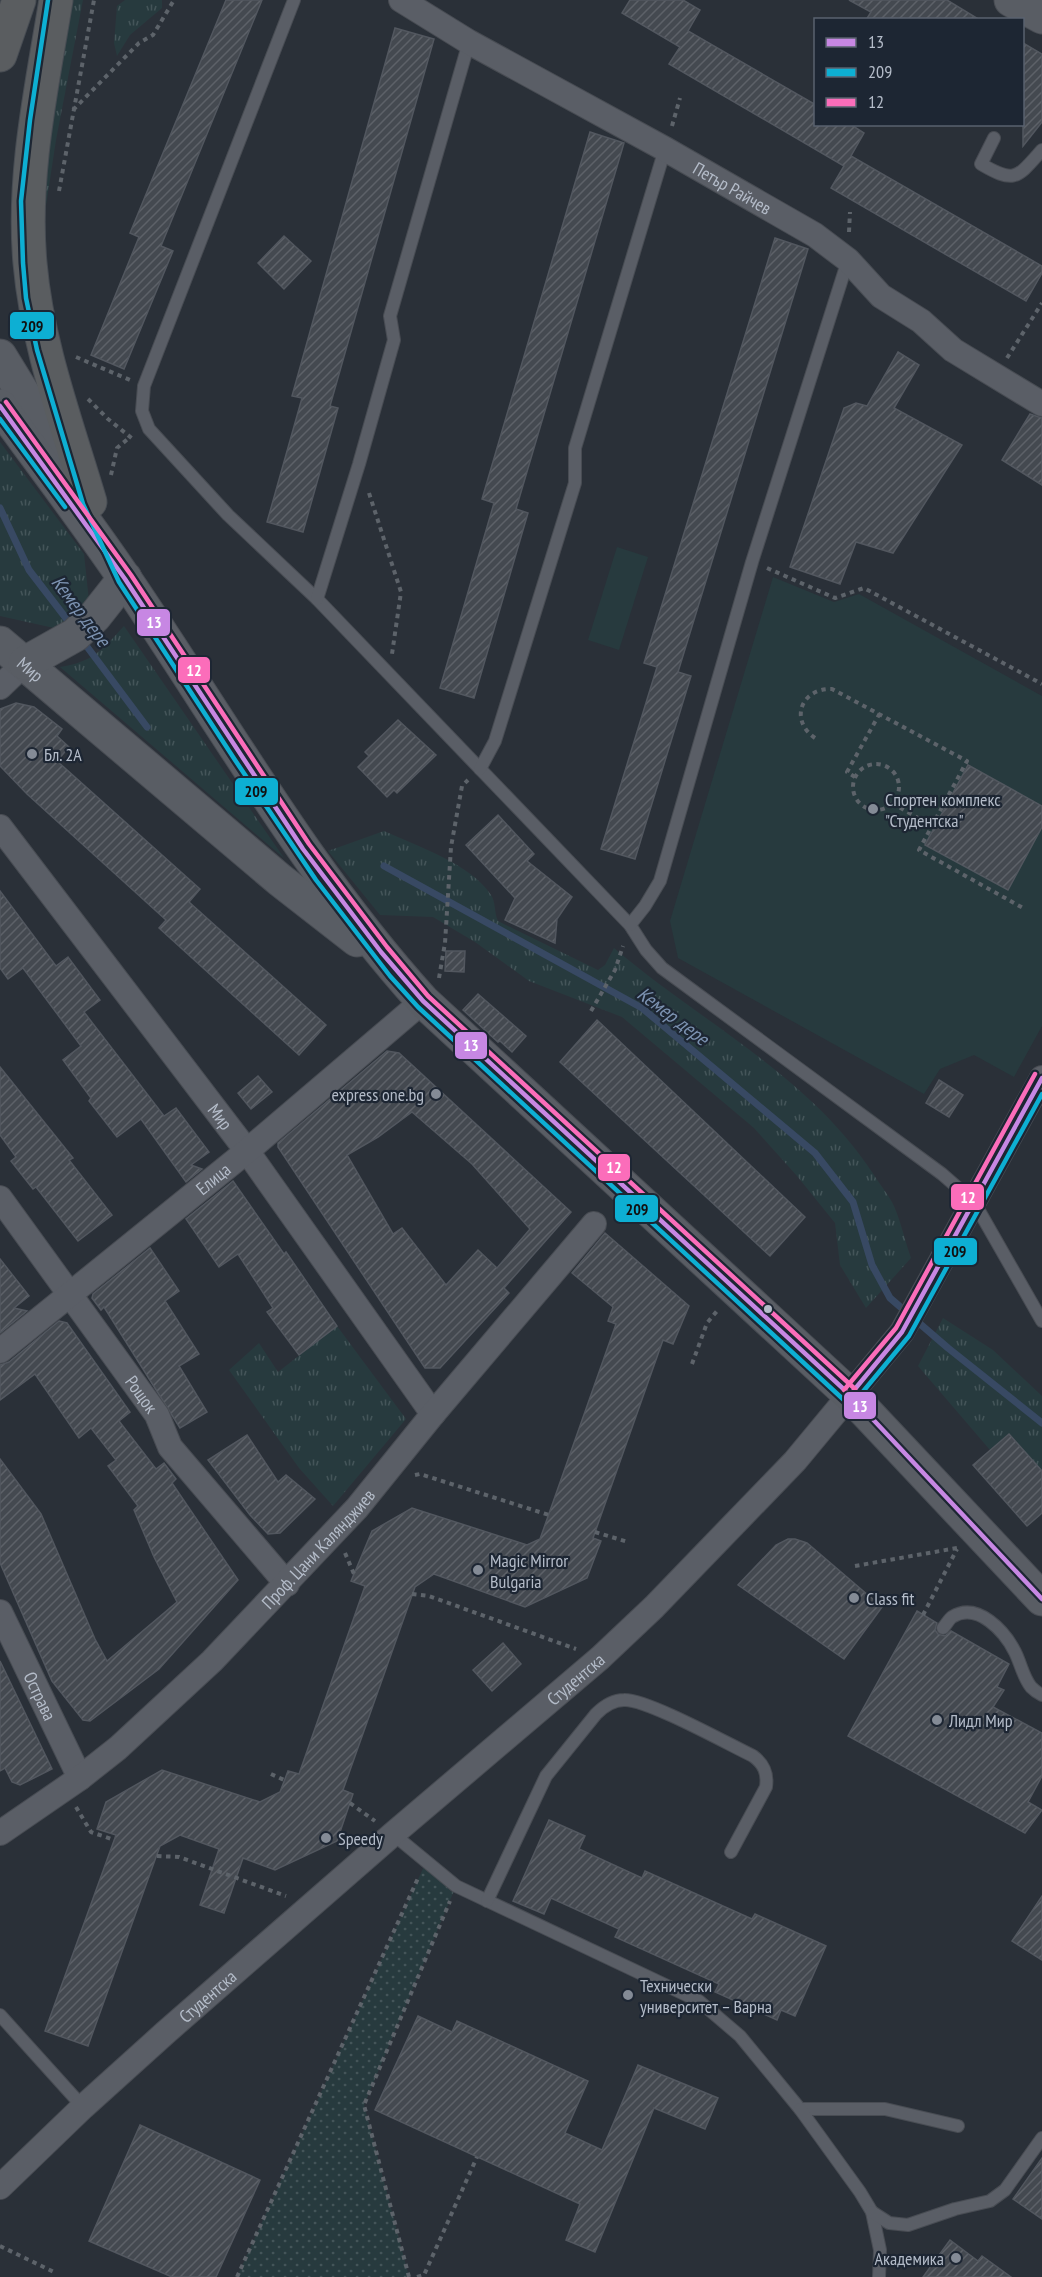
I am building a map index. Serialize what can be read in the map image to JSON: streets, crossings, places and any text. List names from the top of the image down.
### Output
{
  "streets": {
    "street": [
      "Петър Райчев",
      "Мир",
      "Елица",
      "Рощок",
      "Проф. Цани Калянджиев",
      "Студентска",
      "Острава"
    ]
  },
  "crossings": [
    ["Мир", "Елица"],
    ["Мир", "Проф. Цани Калянджиев"],
    ["Мир", "Студентска"],
    ["Елица", "Рощок"],
    ["Рощок", "Проф. Цани Калянджиев"],
    ["Проф. Цани Калянджиев", "Острава"]
  ],
  "water": ["Кемер дере"],
  "places": [
    "Бл. 2А",
    "Спортен комплекс \"Студентска\"",
    "express one.bg",
    "Magic Mirror Bulgaria",
    "Class fit",
    "Лидл Мир",
    "Speedy",
    "Технически университет – Варна",
    "Академика"
  ],
  "lines": ["transit line 209", "transit line 12", "transit line 13"],
  "legend": ["13", "209", "12"]
}
